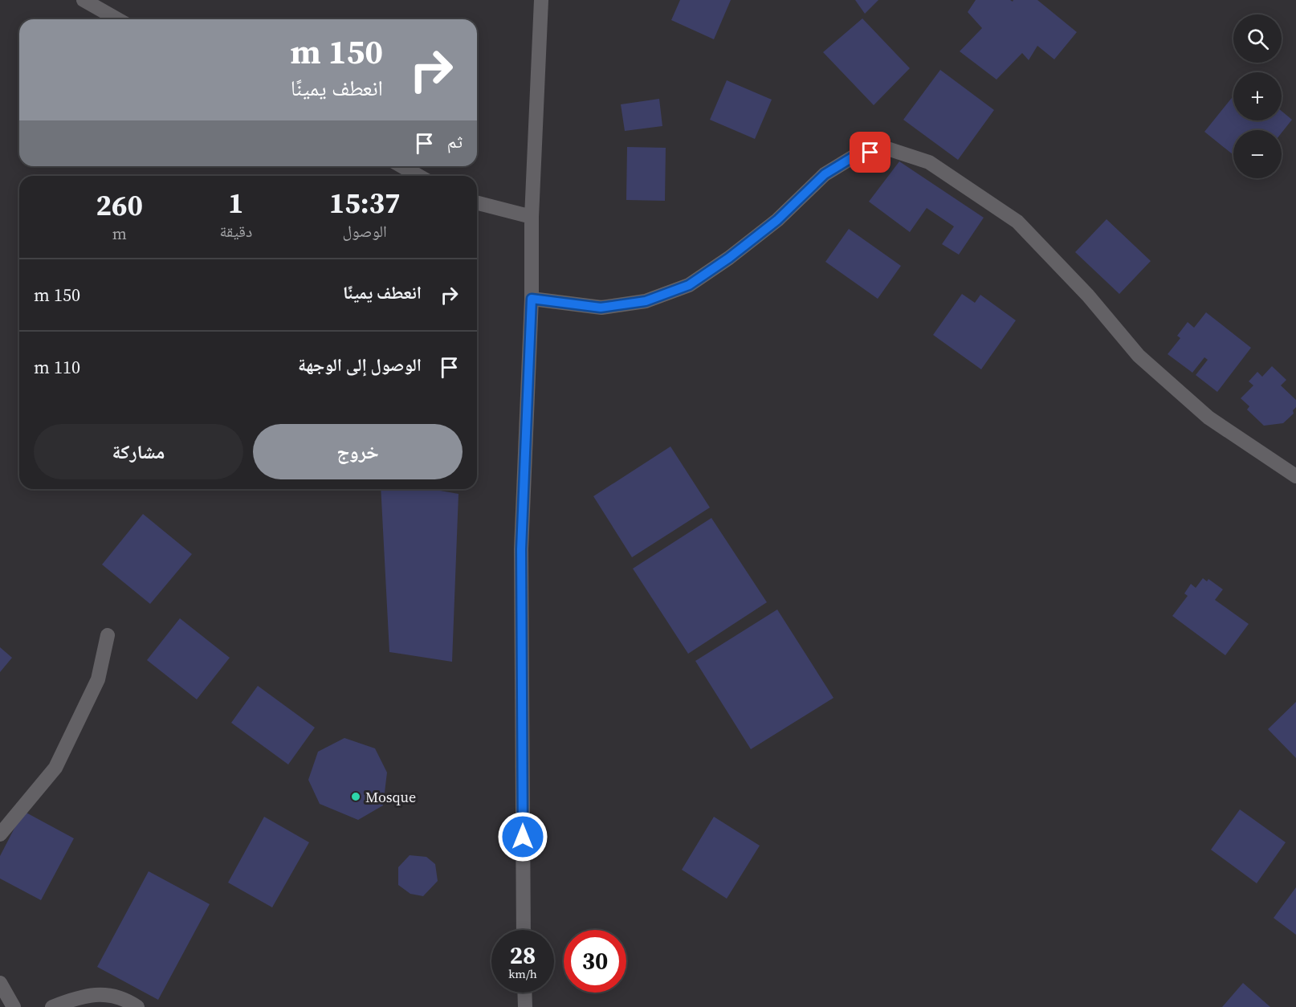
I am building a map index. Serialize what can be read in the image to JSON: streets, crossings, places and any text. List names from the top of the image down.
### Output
{
  "places": ["Mosque"],
  "page": {
    "map_buttons": ["+", "−"],
    "turn": ["150 m", "انعطف يمينًا"],
    "then": "ثم",
    "eta": [
      "15:37",
      "الوصول",
      "1",
      "دقيقة",
      "260",
      "m"
    ],
    "list": [
      {
        "name": "انعطف يمينًا",
        "value": "150 m"
      },
      {
        "name": "الوصول إلى الوجهة",
        "value": "110 m"
      }
    ],
    "buttons": ["خروج", "مشاركة"],
    "speed": "28 km/h",
    "limit": "30"
  }
}
